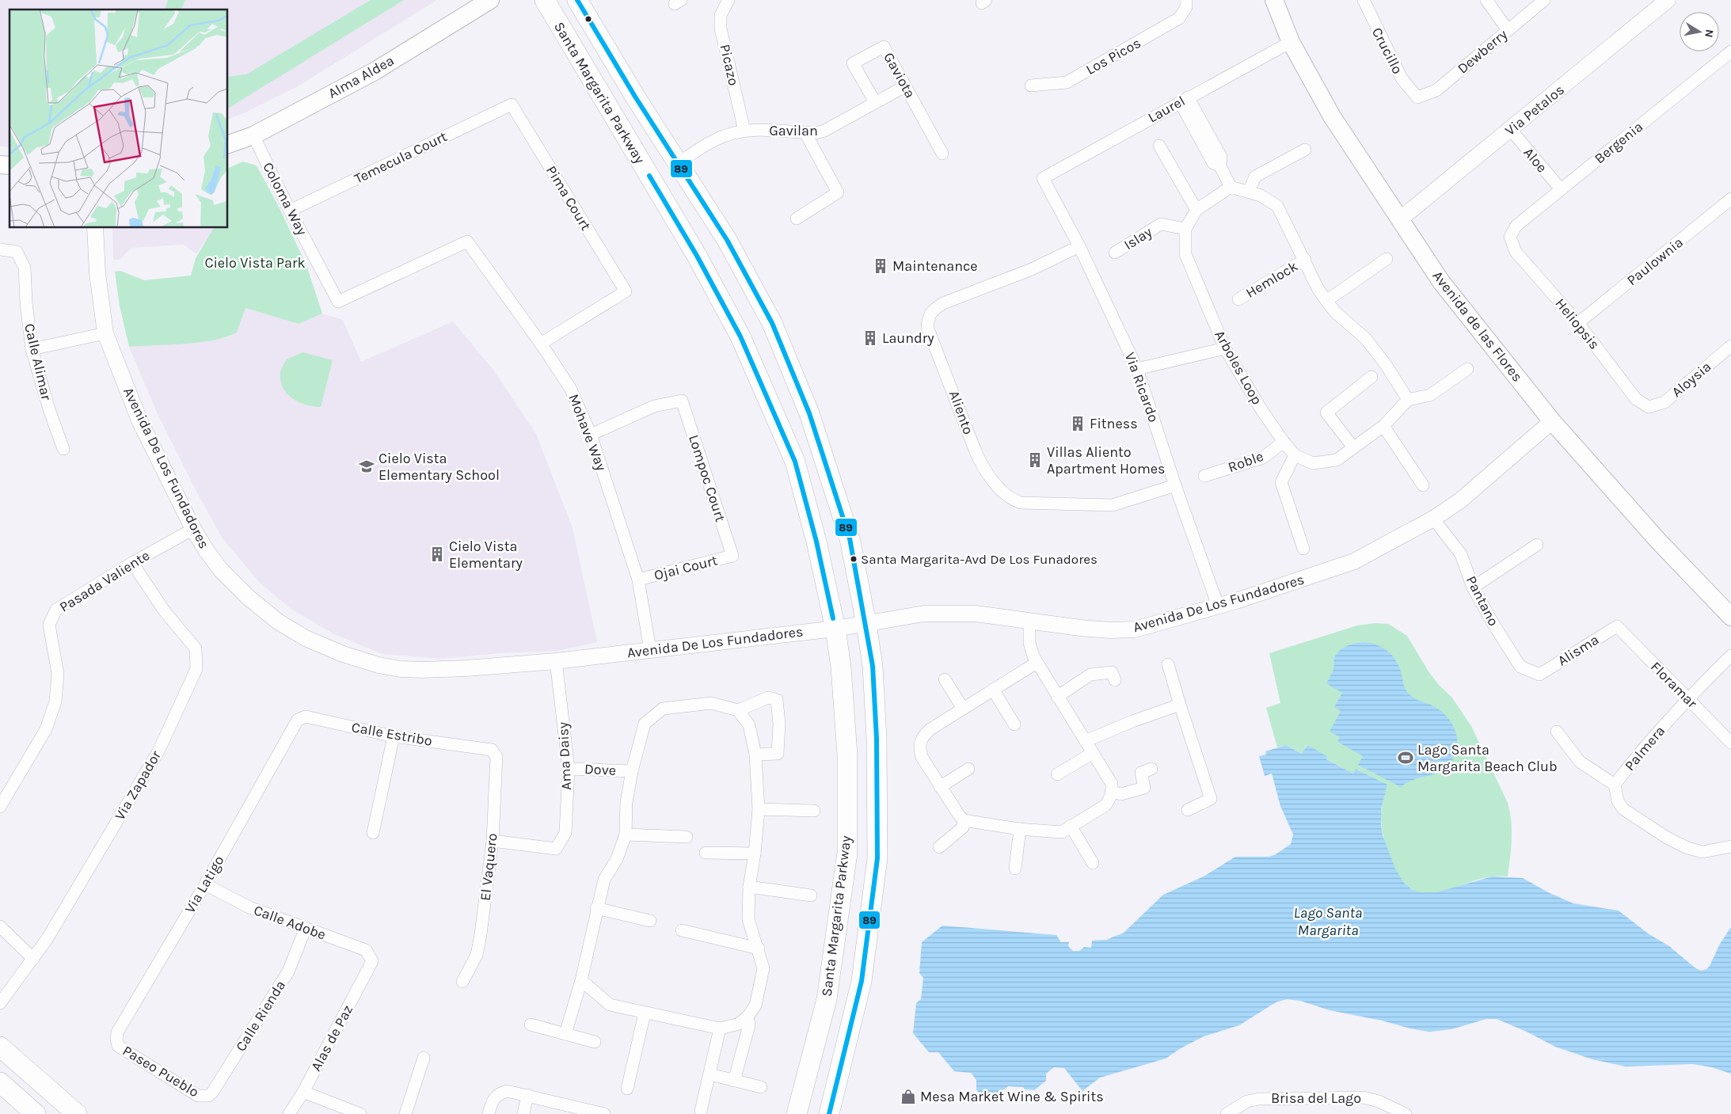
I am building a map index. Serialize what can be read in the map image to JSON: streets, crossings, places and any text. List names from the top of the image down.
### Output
{
  "streets": {
    "main road": ["Alma Aldea", "Santa Margarita Parkway", "Avenida de las Flores"],
    "street": [
      "Crucillo",
      "Dewberry",
      "Los Picos",
      "Picazo",
      "Gaviota",
      "Laurel",
      "Via Petalos",
      "Gavilan",
      "Bergenia",
      "Temecula Court",
      "Aloe",
      "Pima Court",
      "Coloma Way",
      "Islay",
      "Paulownia",
      "Hemlock",
      "Heliopsis",
      "Calle Alimar",
      "Arboles Loop",
      "Aloysia",
      "Via Ricardo",
      "Aliento",
      "Mohave Way",
      "Roble",
      "Avenida De Los Fundadores",
      "Lompoc Court",
      "Ojai Court",
      "Pasada Valiente",
      "Pantano",
      "Alisma",
      "Floramar",
      "Calle Estribo",
      "Palmera",
      "Ama Daisy",
      "Dove",
      "Via Zapador",
      "El Vaquero",
      "Via Latigo",
      "Calle Adobe",
      "Calle Rienda",
      "Alas de Paz",
      "Paseo Pueblo",
      "Brisa del Lago"
    ]
  },
  "crossings": [
    ["Crucillo", "Dewberry"],
    ["Picazo", "Gavilan"],
    ["Gaviota", "Gavilan"],
    ["Alma Aldea", "Coloma Way"],
    ["Santa Margarita Parkway", "Gavilan"],
    ["Santa Margarita Parkway", "Avenida De Los Fundadores"],
    ["Laurel", "Avenida de las Flores"],
    ["Laurel", "Via Ricardo"],
    ["Via Petalos", "Aloe"],
    ["Via Petalos", "Avenida de las Flores"],
    ["Bergenia", "Aloe"],
    ["Bergenia", "Heliopsis"],
    ["Temecula Court", "Pima Court"],
    ["Temecula Court", "Coloma Way"],
    ["Pima Court", "Mohave Way"],
    ["Coloma Way", "Mohave Way"],
    ["Islay", "Arboles Loop"],
    ["Paulownia", "Heliopsis"],
    ["Heliopsis", "Aloysia"],
    ["Avenida de las Flores", "Avenida De Los Fundadores"],
    ["Arboles Loop", "Roble"],
    ["Via Ricardo", "Aliento"],
    ["Via Ricardo", "Avenida De Los Fundadores"],
    ["Mohave Way", "Avenida De Los Fundadores"],
    ["Mohave Way", "Lompoc Court"],
    ["Mohave Way", "Ojai Court"],
    ["Avenida De Los Fundadores", "Pasada Valiente"],
    ["Avenida De Los Fundadores", "Pantano"],
    ["Avenida De Los Fundadores", "Ama Daisy"],
    ["Lompoc Court", "Ojai Court"],
    ["Pasada Valiente", "Via Zapador"],
    ["Pantano", "Alisma"],
    ["Alisma", "Floramar"],
    ["Floramar", "Palmera"],
    ["Calle Estribo", "El Vaquero"],
    ["Calle Estribo", "Via Latigo"],
    ["Ama Daisy", "Dove"],
    ["Ama Daisy", "El Vaquero"],
    ["Via Latigo", "Calle Adobe"],
    ["Via Latigo", "Paseo Pueblo"],
    ["Calle Adobe", "Calle Rienda"],
    ["Calle Adobe", "Alas de Paz"],
    ["Calle Rienda", "Paseo Pueblo"]
  ],
  "water": ["Lago Santa Margarita"],
  "parks": ["Cielo Vista Park"],
  "places": {
    "building": [
      "Maintenance",
      "Laundry",
      "Fitness",
      "Villas Aliento Apartment Homes",
      "Cielo Vista Elementary"
    ],
    "school or university": ["Cielo Vista Elementary School"],
    "other": ["Santa Margarita-Avd De Los Funadores"],
    "sports": ["Lago Santa Margarita Beach Club"],
    "shop": ["Mesa Market Wine & Spirits"]
  },
  "lines": ["transit line 89"],
  "north": "right"
}
